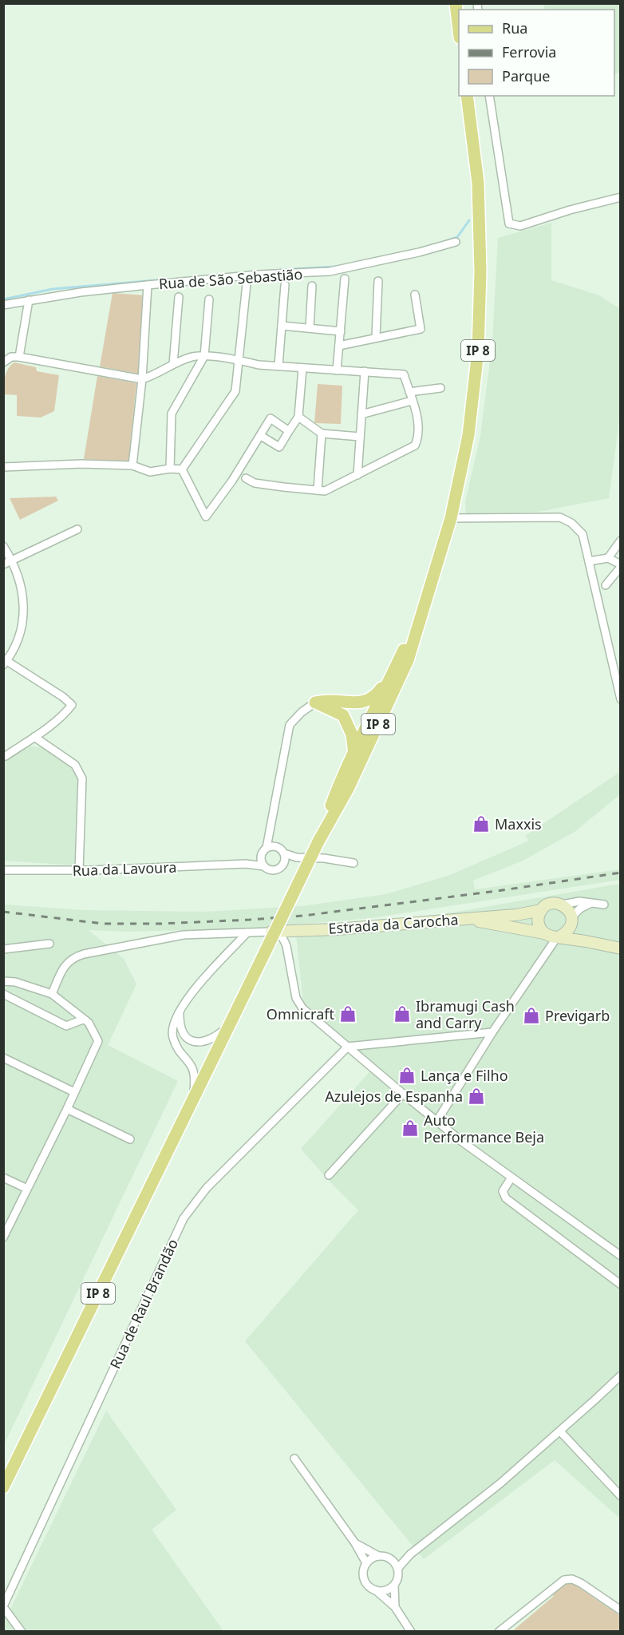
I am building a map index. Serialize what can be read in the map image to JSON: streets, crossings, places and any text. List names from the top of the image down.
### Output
{
  "streets": {
    "main road": ["IP 8"],
    "street": [
      "Rua de São Sebastião",
      "Rua da Lavoura",
      "Estrada da Carocha",
      "Rua de Raul Brandão"
    ]
  },
  "places": {
    "shop": [
      "Maxxis",
      "Omnicraft",
      "Ibramugi Cash and Carry",
      "Previgarb",
      "Lança e Filho",
      "Azulejos de Espanha",
      "Auto Performance Beja"
    ]
  },
  "legend": ["Rua", "Ferrovia", "Parque"]
}
